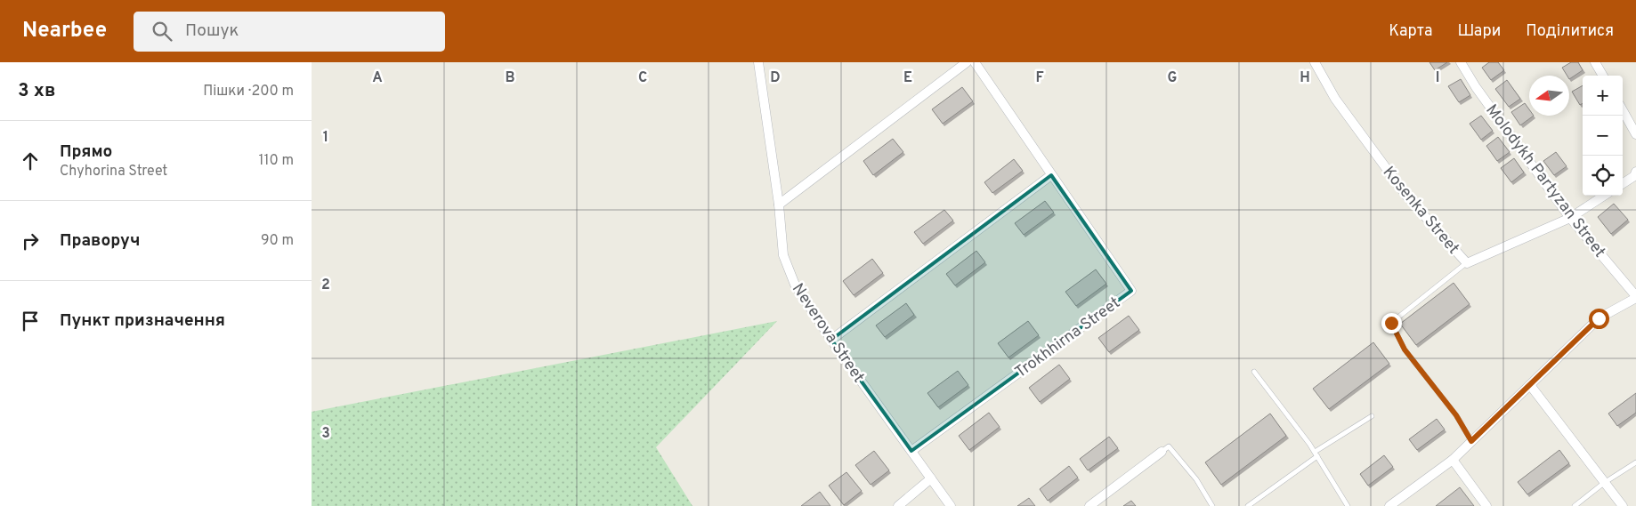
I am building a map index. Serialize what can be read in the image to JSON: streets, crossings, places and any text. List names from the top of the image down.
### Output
{
  "streets": {
    "street": [
      "Molodykh Partyzan Street",
      "Kosenka Street",
      "Neverova Street",
      "Trokhhirna Street"
    ]
  },
  "crossings": [
    ["Molodykh Partyzan Street", "Kosenka Street"],
    ["Neverova Street", "Trokhhirna Street"]
  ],
  "north": "left",
  "page": {
    "header": "Nearbee",
    "search": "Пошук",
    "nav": ["Карта", "Шари", "Поділитися"],
    "heading": ["3 хв", "Пішки · 200 m"],
    "map_buttons": ["+", "−"],
    "list": [
      ["Прямо", "Chyhorina Street", "110 m"],
      ["Праворуч", "90 m"],
      "Пункт призначення"
    ]
  },
  "grid": {
    "columns": [
      "A",
      "B",
      "C",
      "D",
      "E",
      "F",
      "G",
      "H",
      "I"
    ],
    "rows": ["1", "2", "3"]
  }
}
